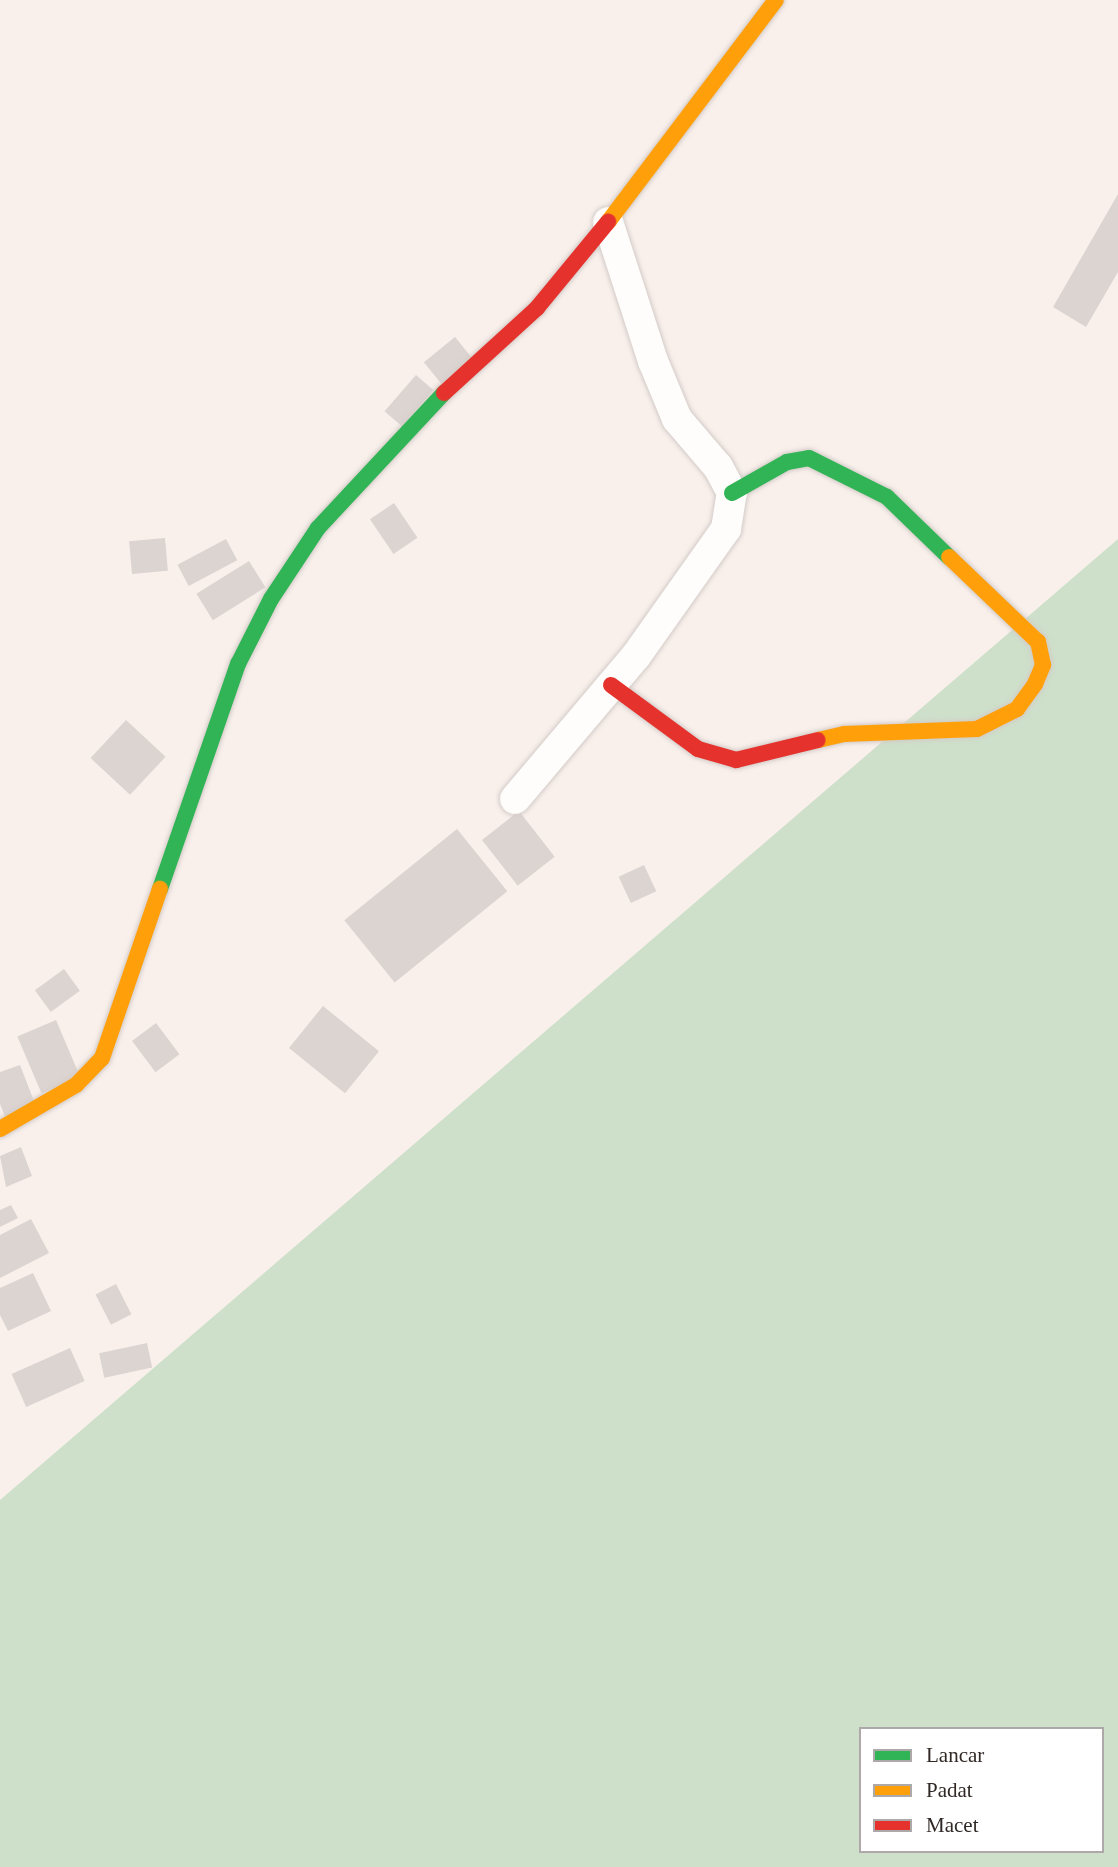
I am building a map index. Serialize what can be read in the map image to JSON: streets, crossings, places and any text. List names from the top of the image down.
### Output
{
  "legend": ["Lancar", "Padat", "Macet"]
}
